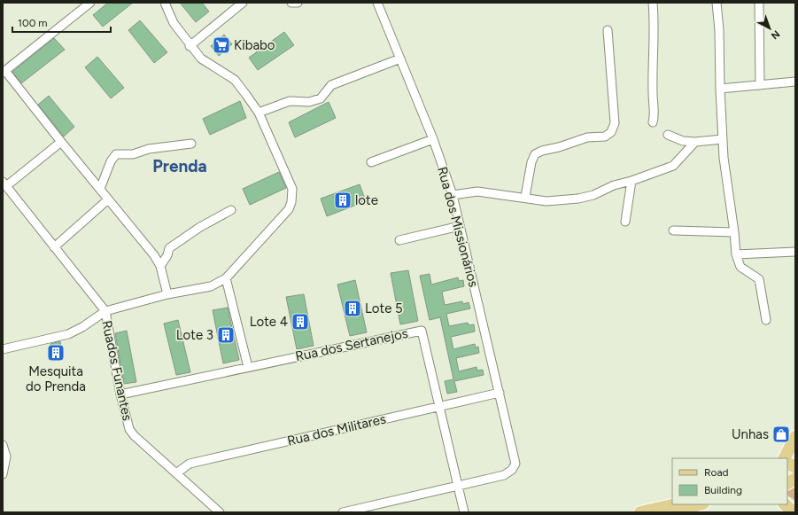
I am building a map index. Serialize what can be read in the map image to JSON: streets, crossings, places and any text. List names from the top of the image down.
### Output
{
  "streets": {
    "street": [
      "Rua dos Missionários",
      "Rua dos Sertanejos",
      "Ruados Funantes",
      "Rua dos Militares"
    ]
  },
  "crossings": [
    ["Rua dos Missionários", "Rua dos Sertanejos"],
    ["Rua dos Missionários", "Rua dos Militares"],
    ["Rua dos Sertanejos", "Ruados Funantes"],
    ["Rua dos Sertanejos", "Rua dos Militares"],
    ["Ruados Funantes", "Rua dos Militares"]
  ],
  "districts": ["Prenda"],
  "places": {
    "supermarket": ["Kibabo"],
    "building": [
      "lote",
      "Lote 5",
      "Lote 4",
      "Lote 3",
      "Mesquita do Prenda"
    ],
    "shop": ["Unhas"]
  },
  "legend": ["Road", "Building"],
  "scale_bar": "100 m",
  "north": "bottom right"
}
